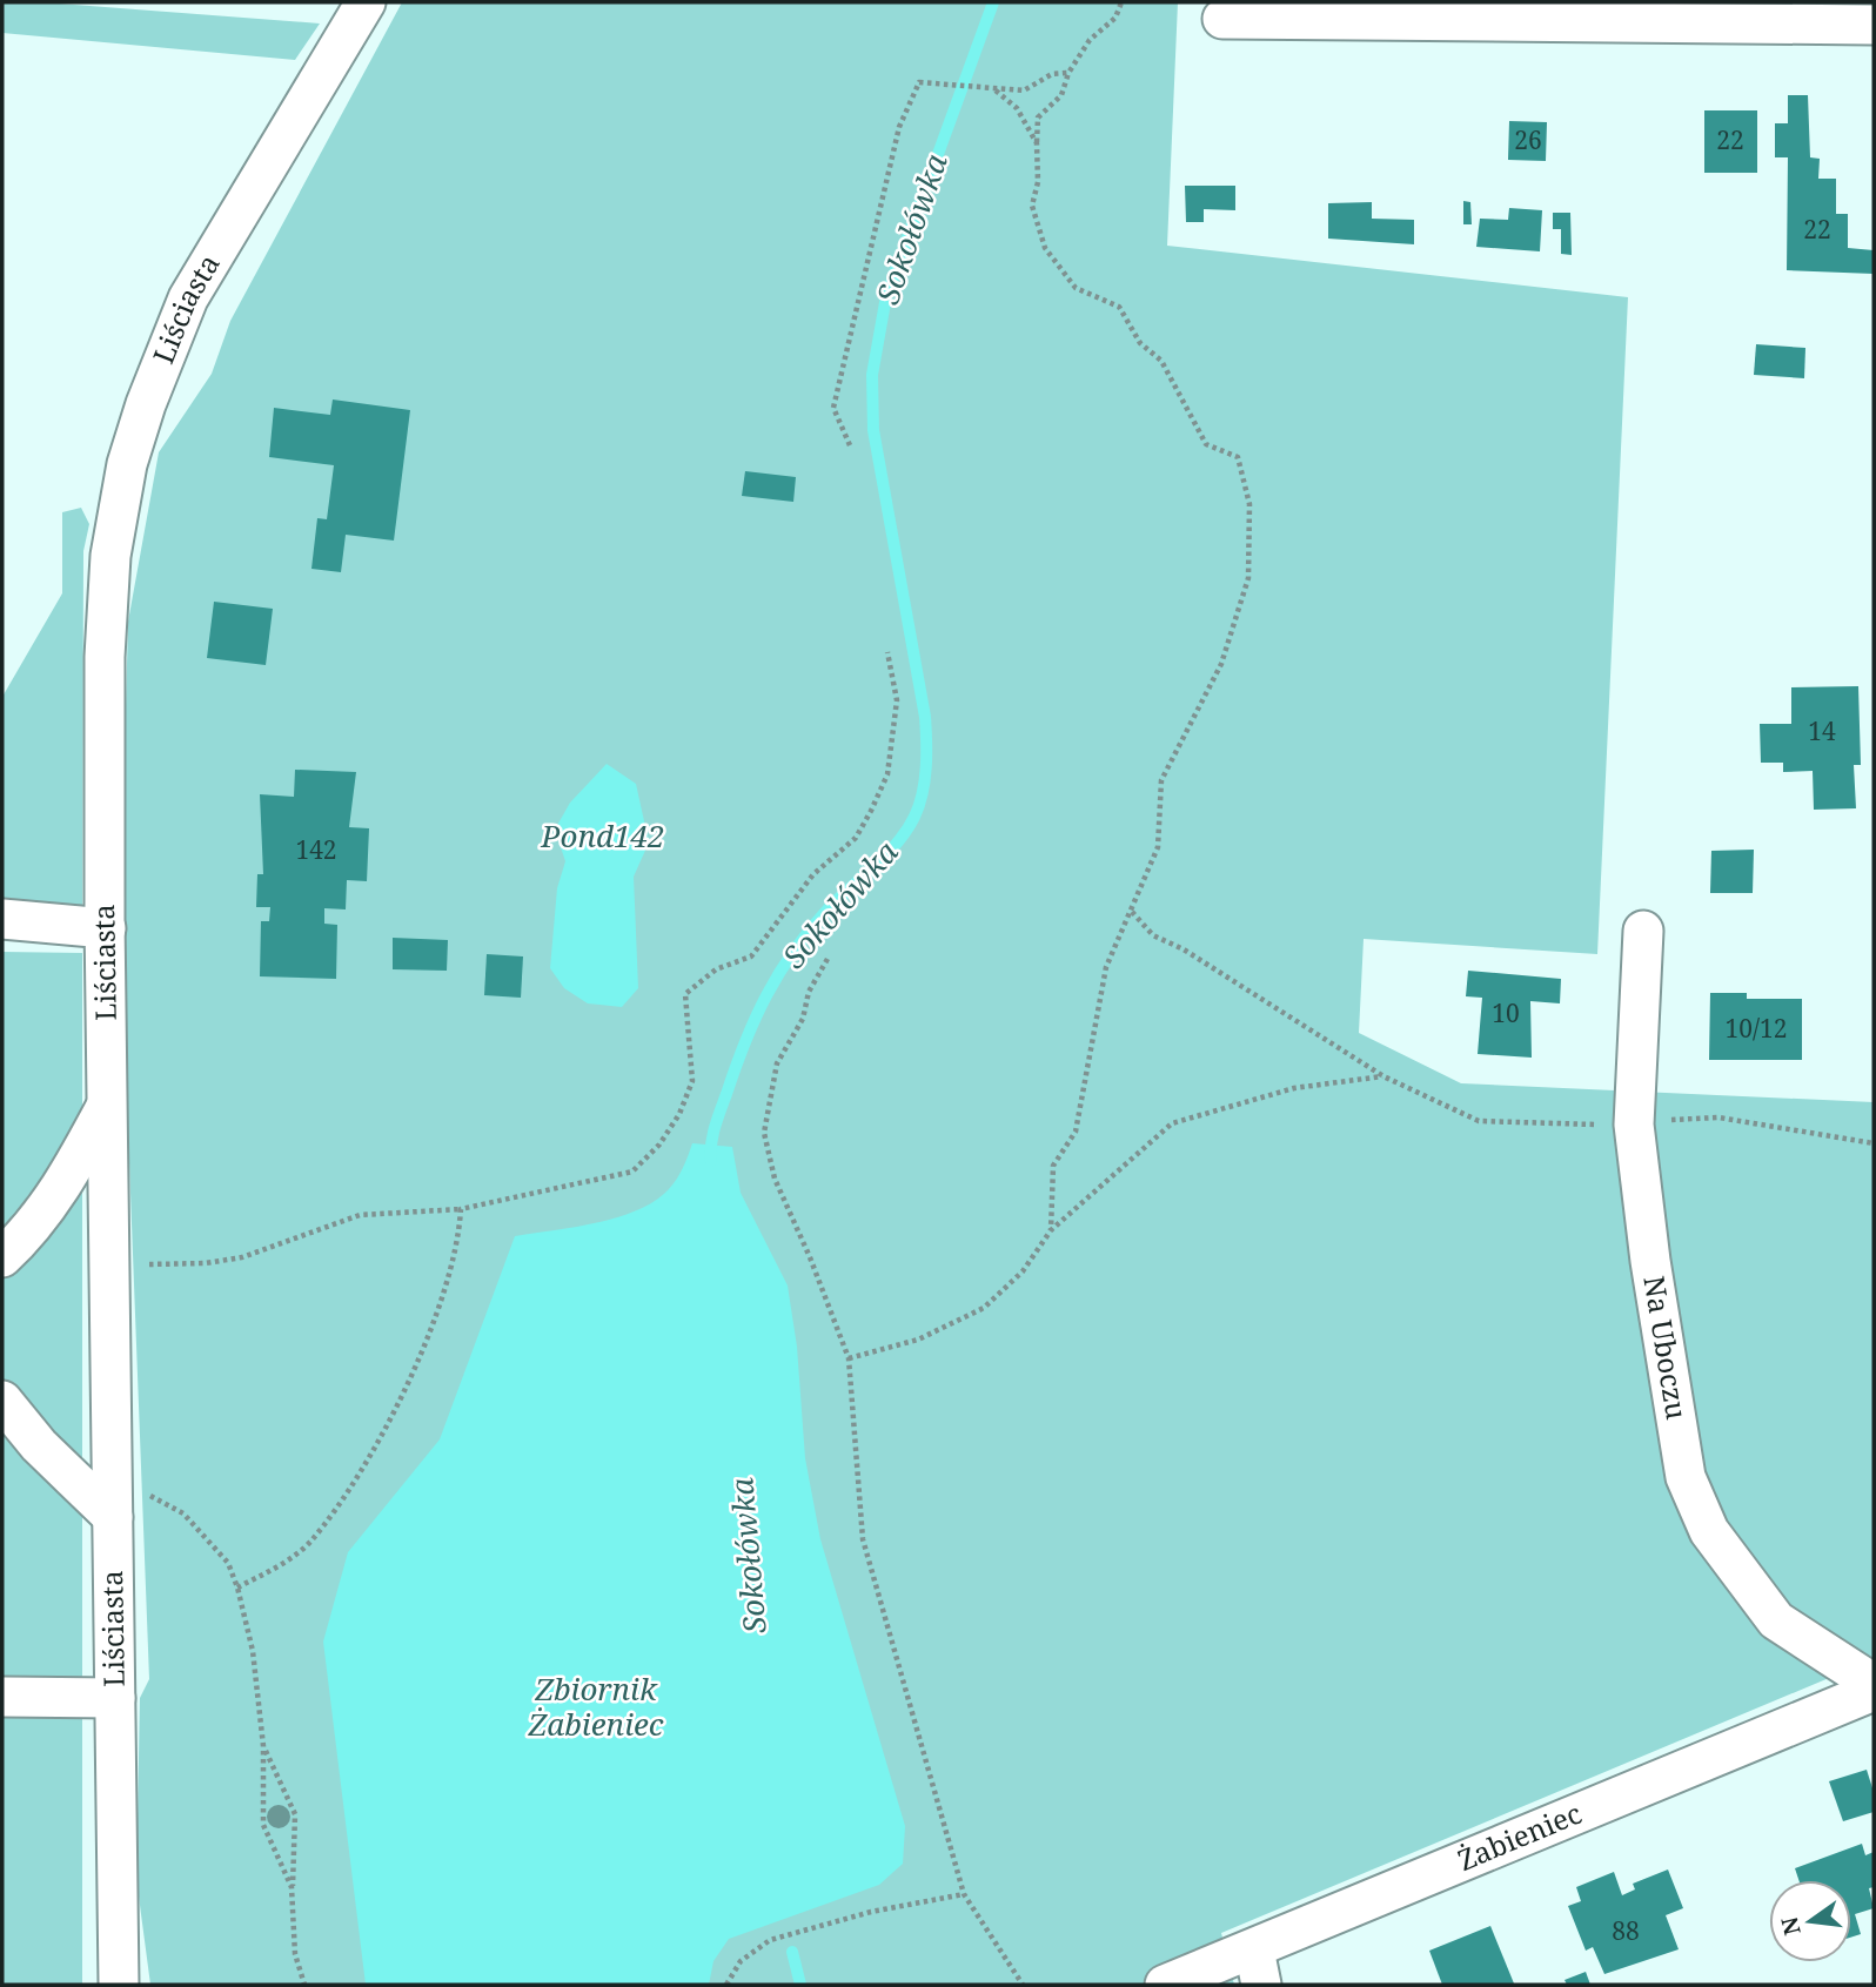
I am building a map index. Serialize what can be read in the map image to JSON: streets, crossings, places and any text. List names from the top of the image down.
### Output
{
  "streets": {
    "street": ["Liściasta", "Na Uboczu", "Żabieniec"]
  },
  "water": ["Sokołówka", "Pond142", "Zbiornik Żabieniec"],
  "house_numbers": [
    "26",
    "22",
    "22",
    "14",
    "142",
    "10",
    "10/12",
    "88"
  ],
  "north": "left"
}
